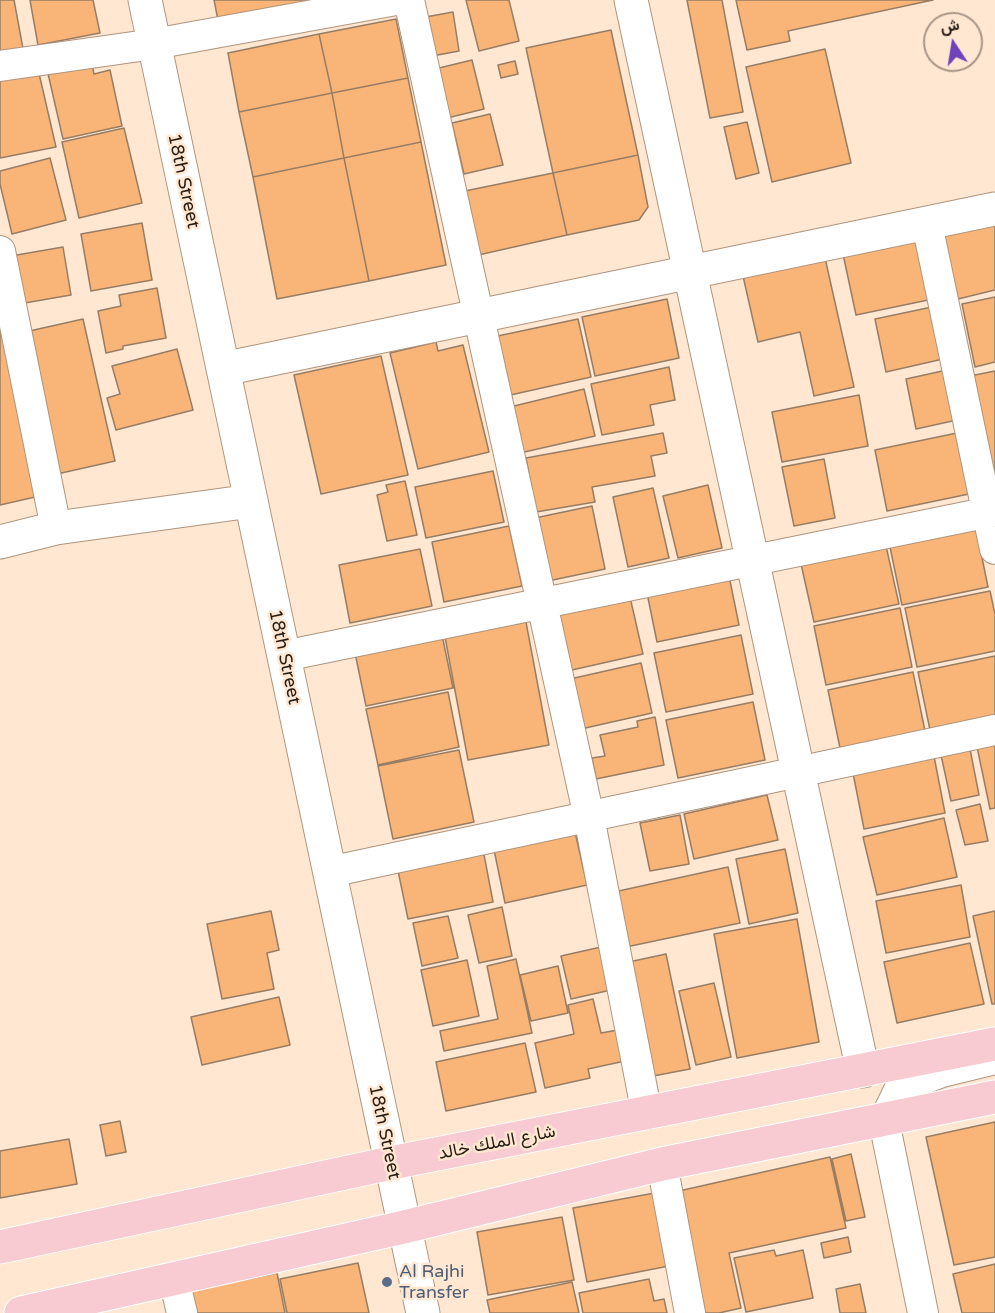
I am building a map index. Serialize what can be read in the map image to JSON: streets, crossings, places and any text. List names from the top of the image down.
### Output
{
  "streets": {
    "main road": ["شارع الملك خالد"],
    "street": ["18th Street"]
  },
  "crossings": [
    ["18th Street", "شارع الملك خالد"]
  ],
  "places": ["Al Rajhi Transfer"],
  "north": "top"
}
